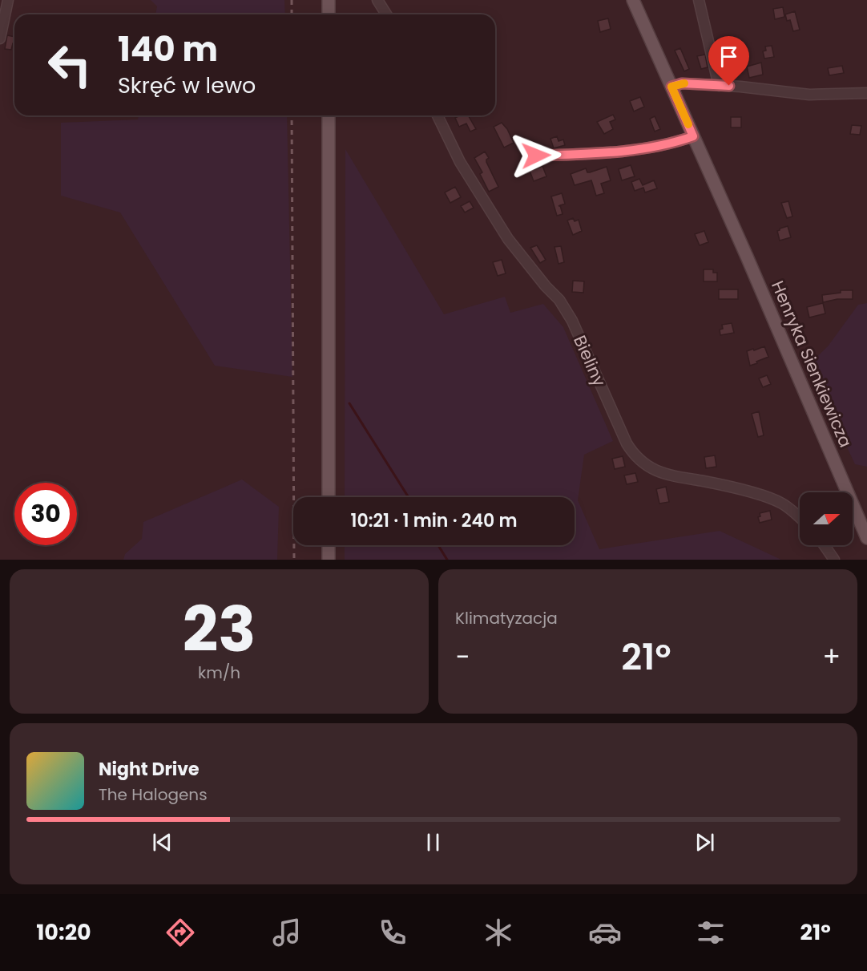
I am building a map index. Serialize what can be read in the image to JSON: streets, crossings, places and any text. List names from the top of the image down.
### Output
{
  "streets": {
    "main road": ["Henryka Sienkiewicza"],
    "street": ["Bieliny"]
  },
  "north": "right",
  "page": {
    "turn": ["140 m", "Skręć w lewo"],
    "limit": "30",
    "trip": "10:21 · 1 min · 240 m",
    "tile": [
      ["23", "km/h"],
      "Klimatyzacja"
    ],
    "heat": ["−", "21°", "+"],
    "song": ["Night Drive", "The Halogens"],
    "tabs": ["10:20", "21°"]
  }
}
